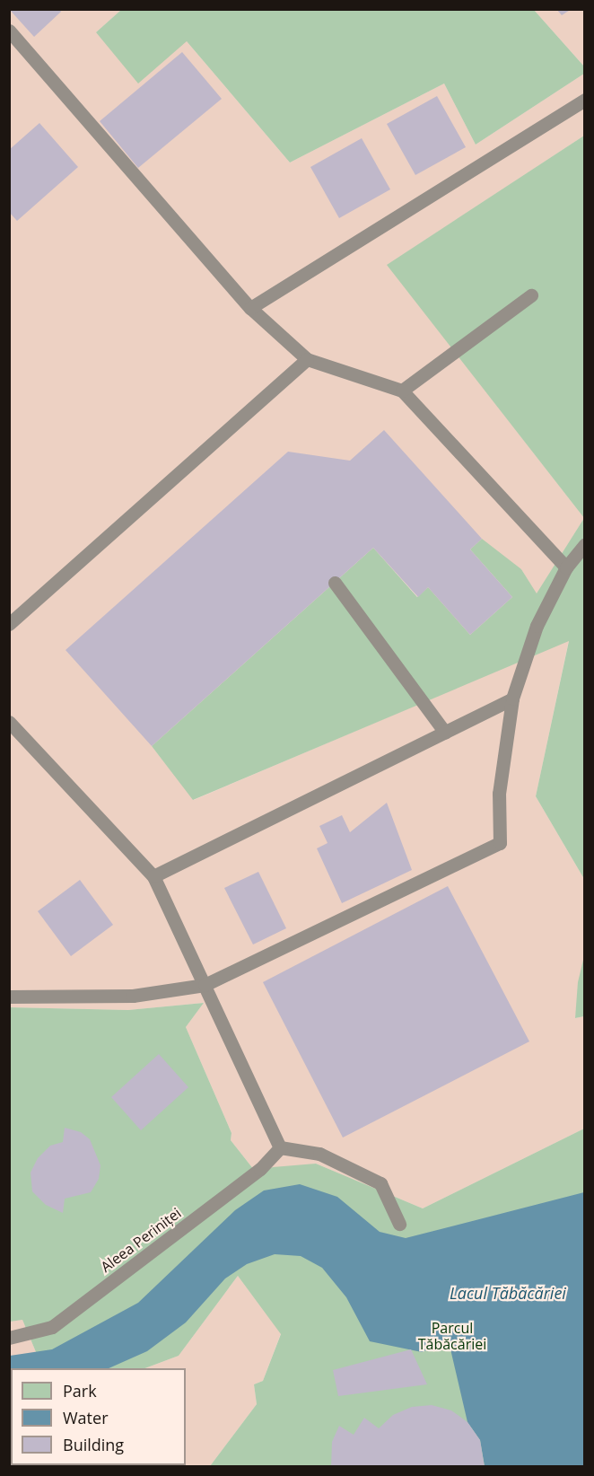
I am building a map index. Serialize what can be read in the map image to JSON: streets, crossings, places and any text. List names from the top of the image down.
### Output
{
  "streets": {
    "lane": ["Aleea Periniței"]
  },
  "water": ["Lacul Tăbăcăriei"],
  "parks": ["Parcul Tăbăcăriei"],
  "legend": ["Park", "Water", "Building"]
}
